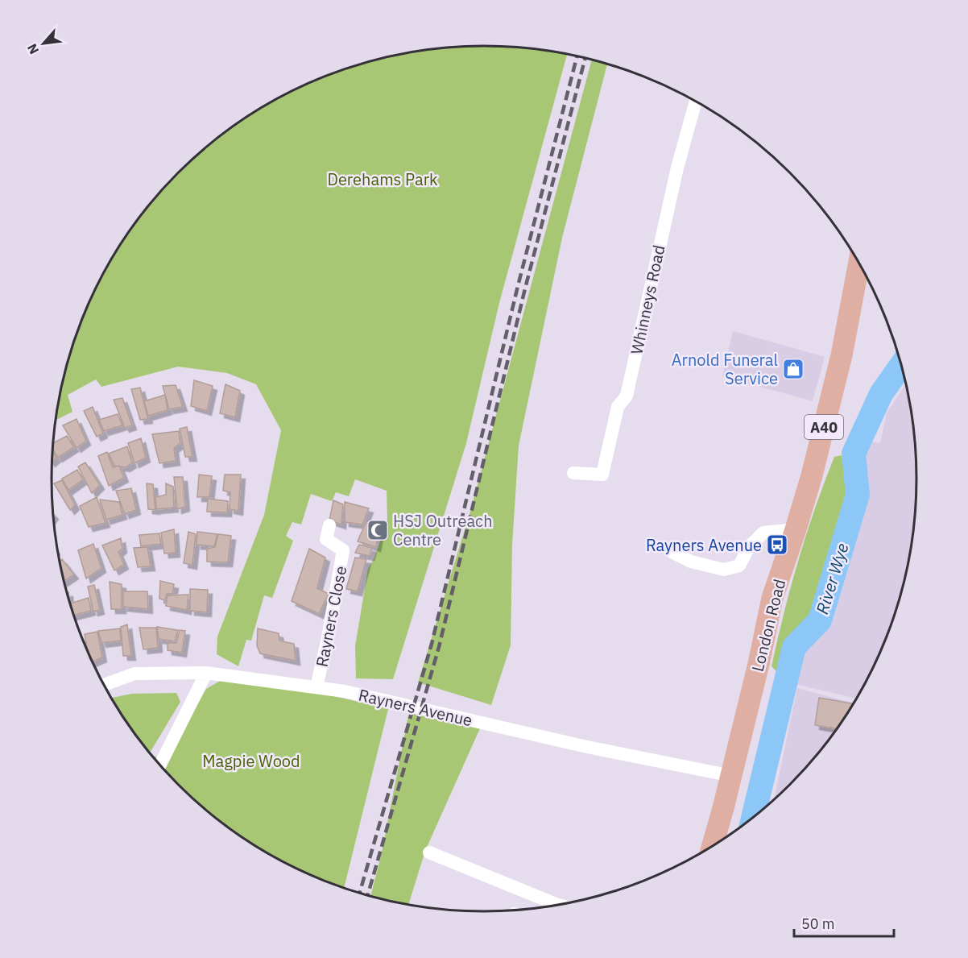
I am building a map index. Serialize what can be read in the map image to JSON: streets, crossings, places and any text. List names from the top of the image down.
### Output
{
  "streets": {
    "main road": ["A40", "London Road"],
    "street": ["Whinneys Road", "Rayners Close", "Rayners Avenue"]
  },
  "crossings": [
    ["Rayners Close", "Rayners Avenue"],
    ["London Road", "Rayners Avenue"]
  ],
  "water": ["River Wye"],
  "parks": ["Derehams Park", "Magpie Wood"],
  "places": {
    "shop": ["Arnold Funeral Service"],
    "mosque": ["HSJ Outreach Centre"],
    "bus stop": ["Rayners Avenue"]
  },
  "scale_bar": "50 m",
  "north": "bottom left"
}
